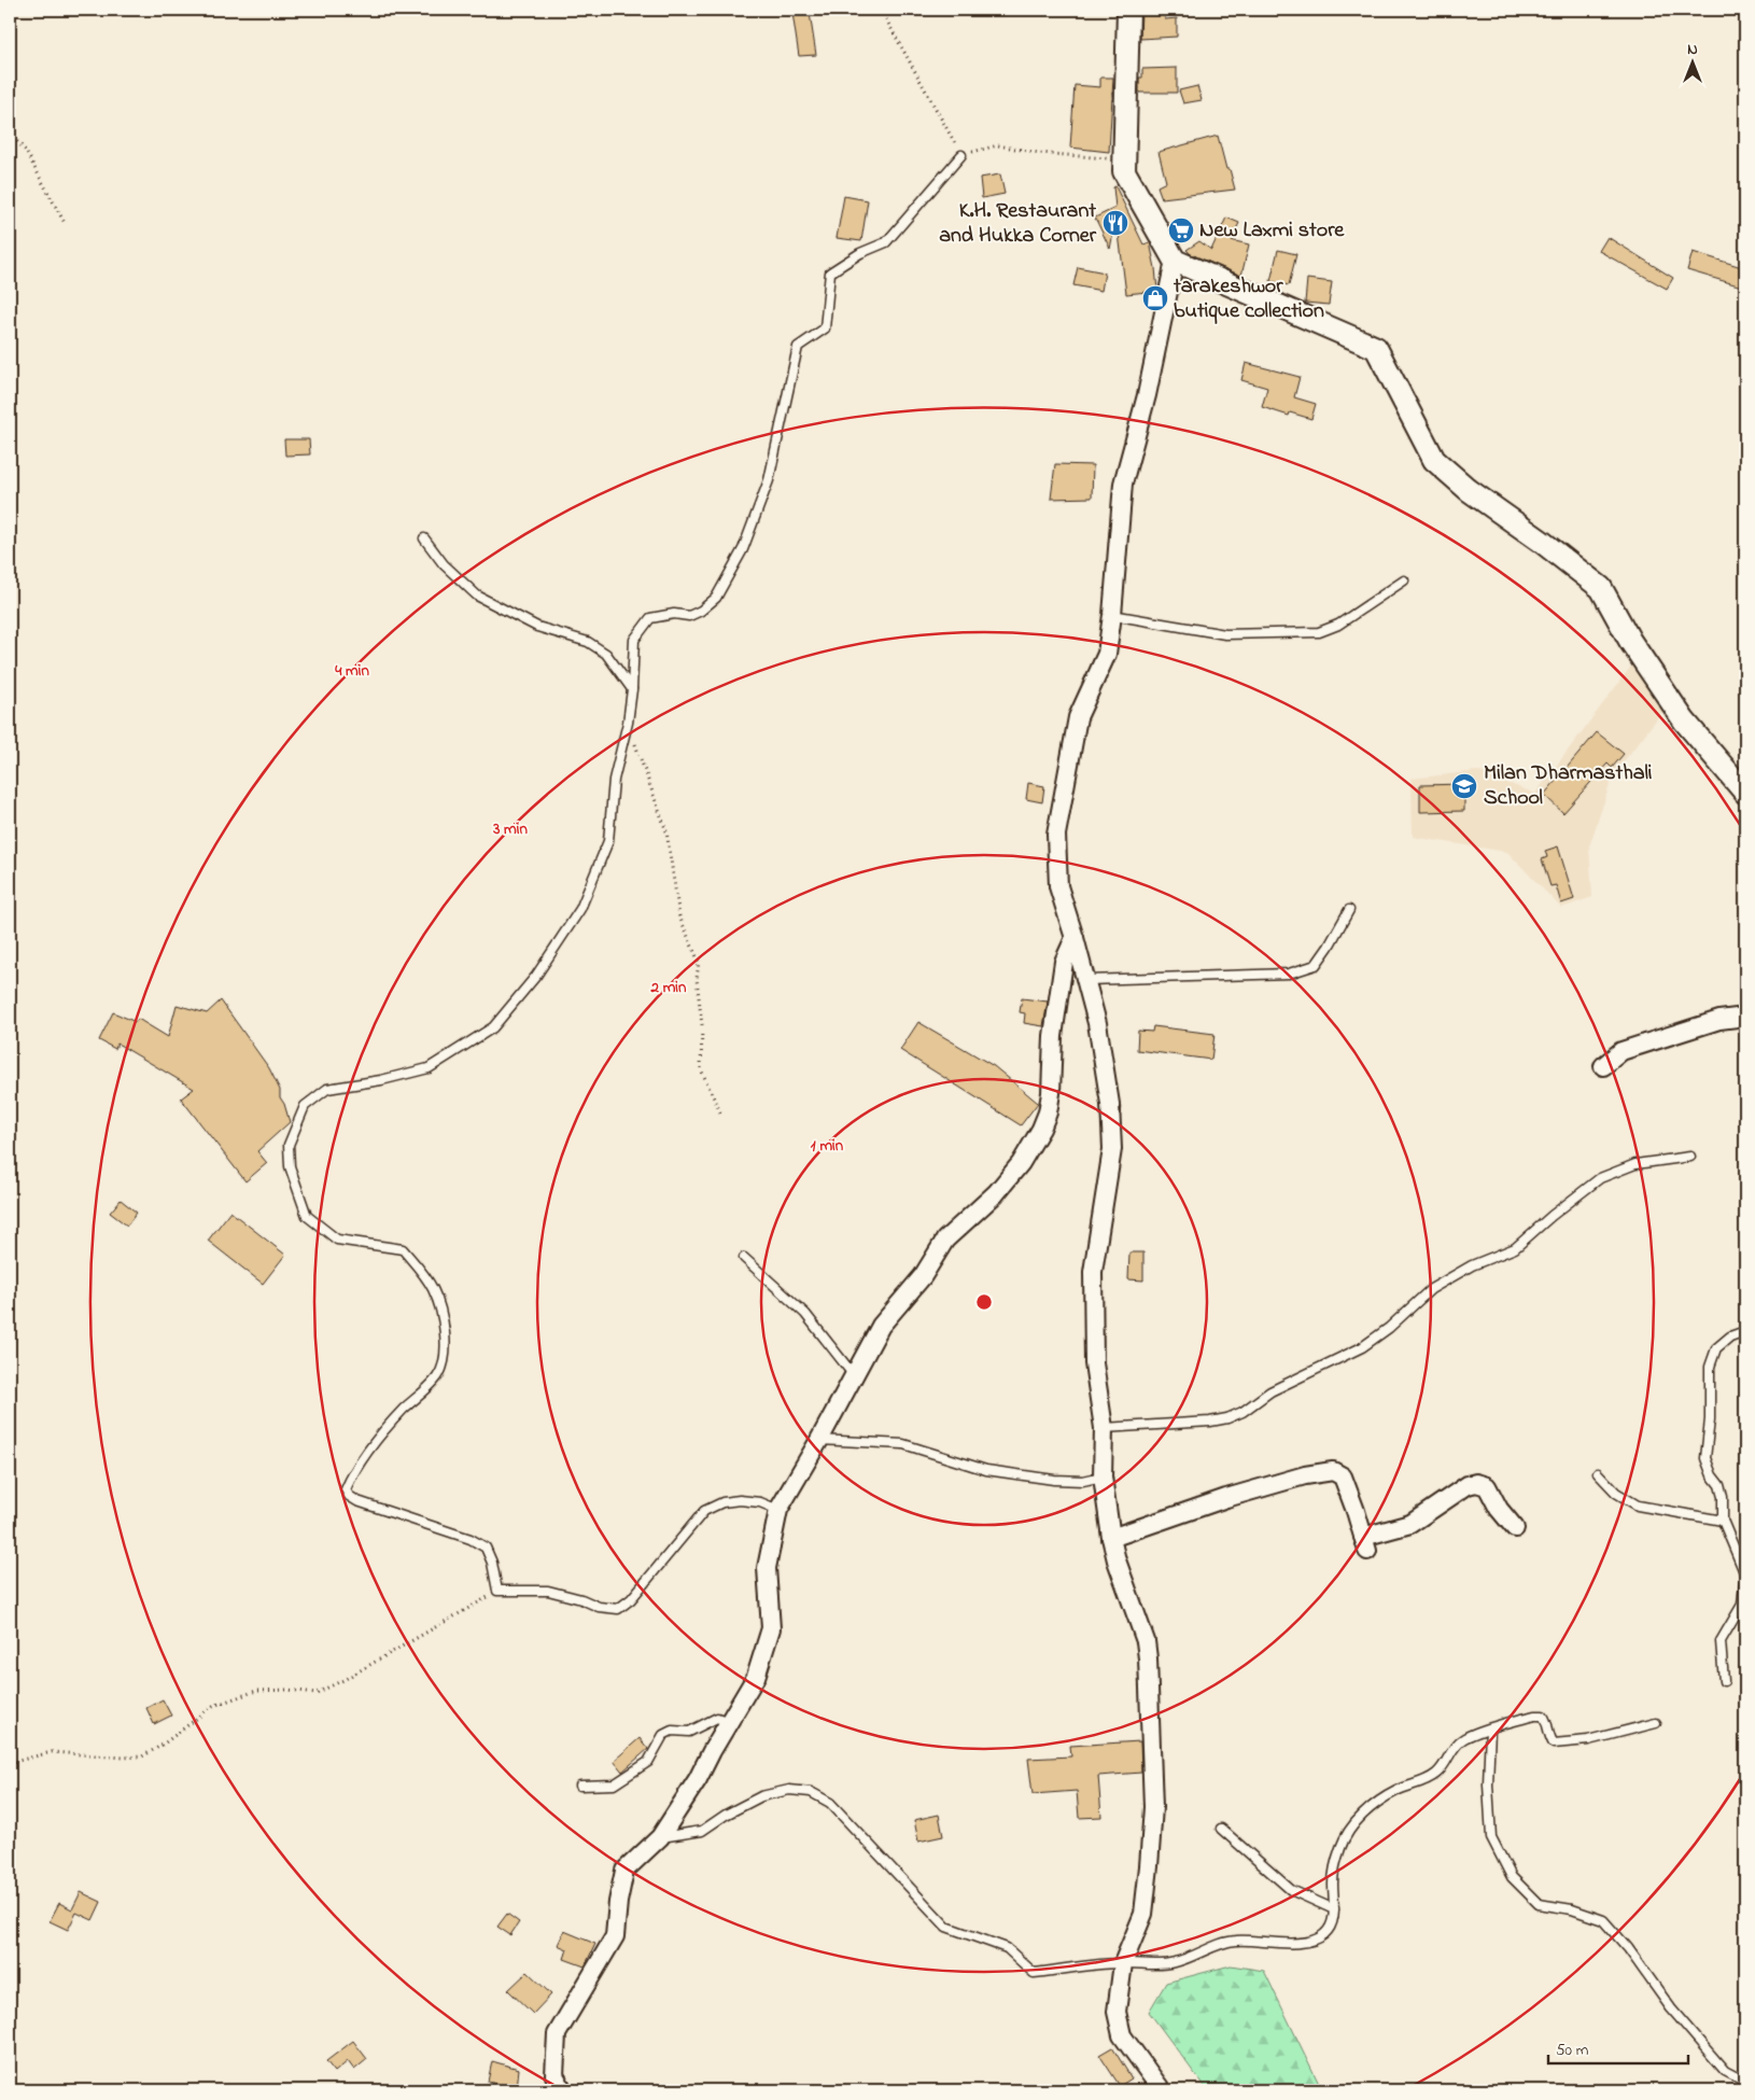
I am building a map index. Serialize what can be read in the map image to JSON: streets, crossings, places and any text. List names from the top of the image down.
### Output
{
  "places": {
    "restaurant": ["K.H. Restaurant and Hukka Corner"],
    "supermarket": ["New Laxmi store"],
    "shop": ["tarakeshwor butique collection"],
    "school or university": ["Milan Dharmasthali School"]
  },
  "scale_bar": "50 m",
  "north": "top",
  "rings": [
    "4 min",
    "3 min",
    "2 min",
    "1 min"
  ]
}
